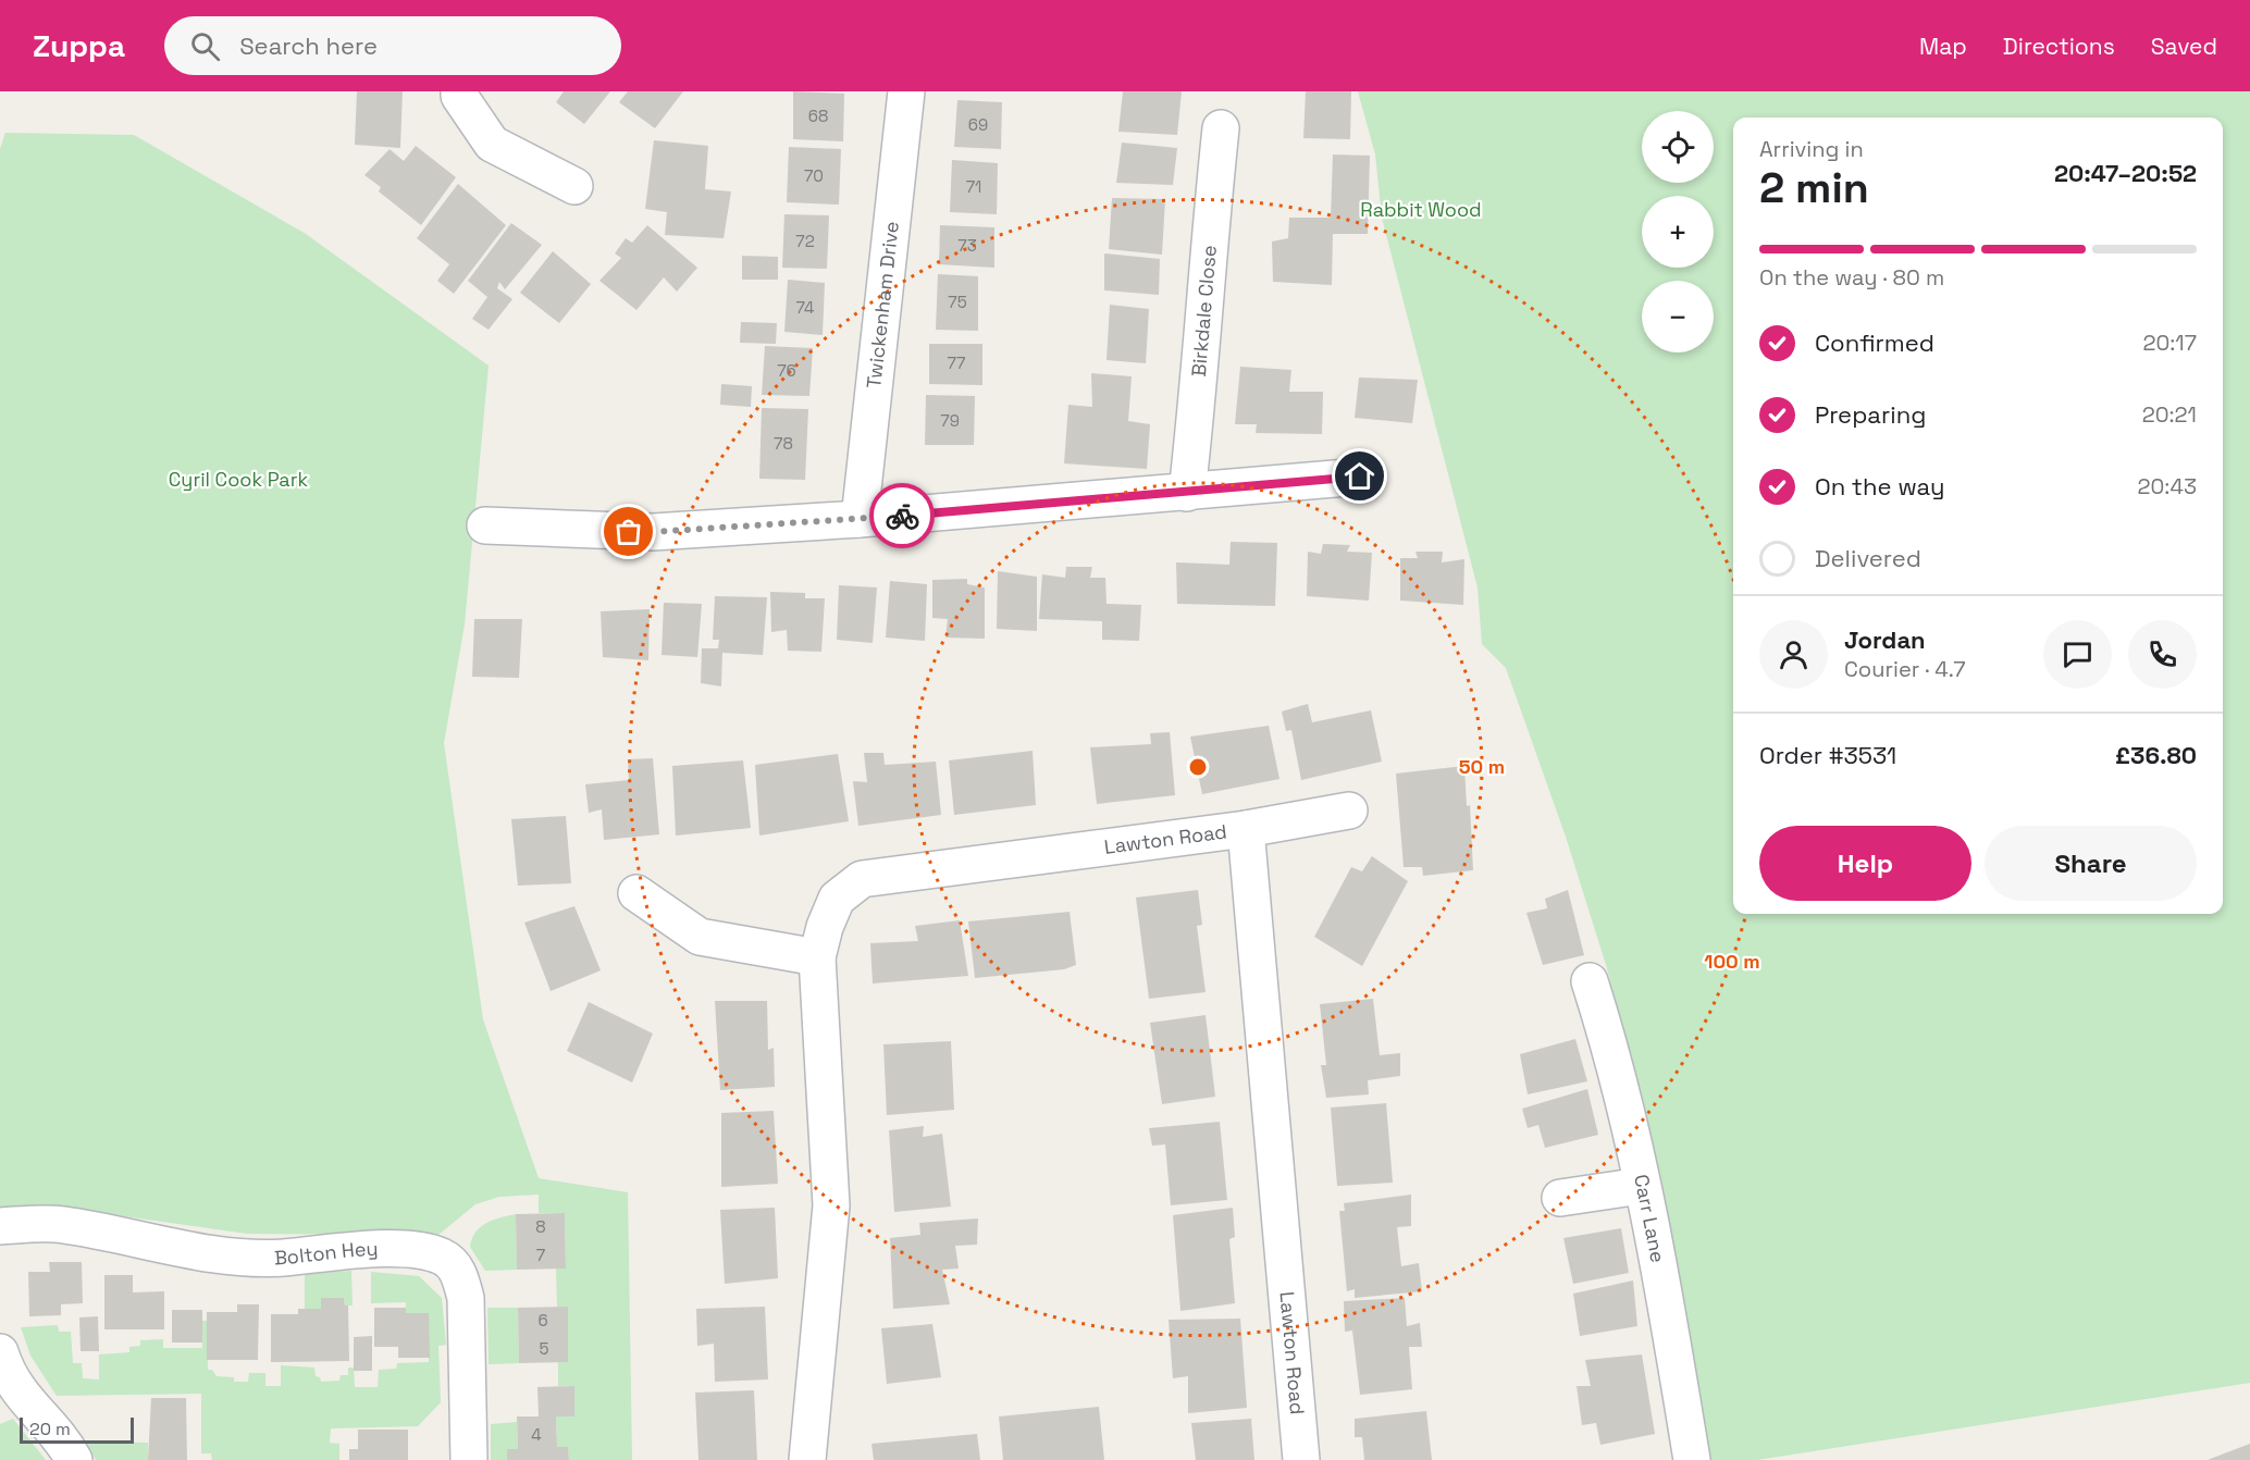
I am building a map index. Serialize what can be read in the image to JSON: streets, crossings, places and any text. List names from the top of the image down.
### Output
{
  "streets": {
    "street": [
      "Twickenham Drive",
      "Birkdale Close",
      "Lawton Road",
      "Carr Lane",
      "Bolton Hey"
    ]
  },
  "parks": ["Rabbit Wood", "Cyril Cook Park"],
  "house_numbers": [
    "68",
    "69",
    "70",
    "71",
    "72",
    "73",
    "75",
    "74",
    "77",
    "76",
    "79",
    "78",
    "8",
    "7",
    "6",
    "5",
    "4"
  ],
  "scale_bar": "20 m",
  "page": {
    "header": "Zuppa",
    "search": "Search here",
    "nav": ["Map", "Directions", "Saved"],
    "map_buttons": ["+", "−"],
    "heading": ["2 min", "Arriving in", "20:47–20:52"],
    "panel": [
      "Jordan",
      "Courier · 4.7",
      "Order #3531",
      "£36.80"
    ],
    "bar": "On the way · 80 m",
    "list": [
      ["Confirmed", "20:17"],
      ["Preparing", "20:21"],
      ["On the way", "20:43"],
      "Delivered"
    ],
    "buttons": ["Help", "Share"],
    "scale": "20 m"
  },
  "rings": ["50 m", "100 m"]
}
